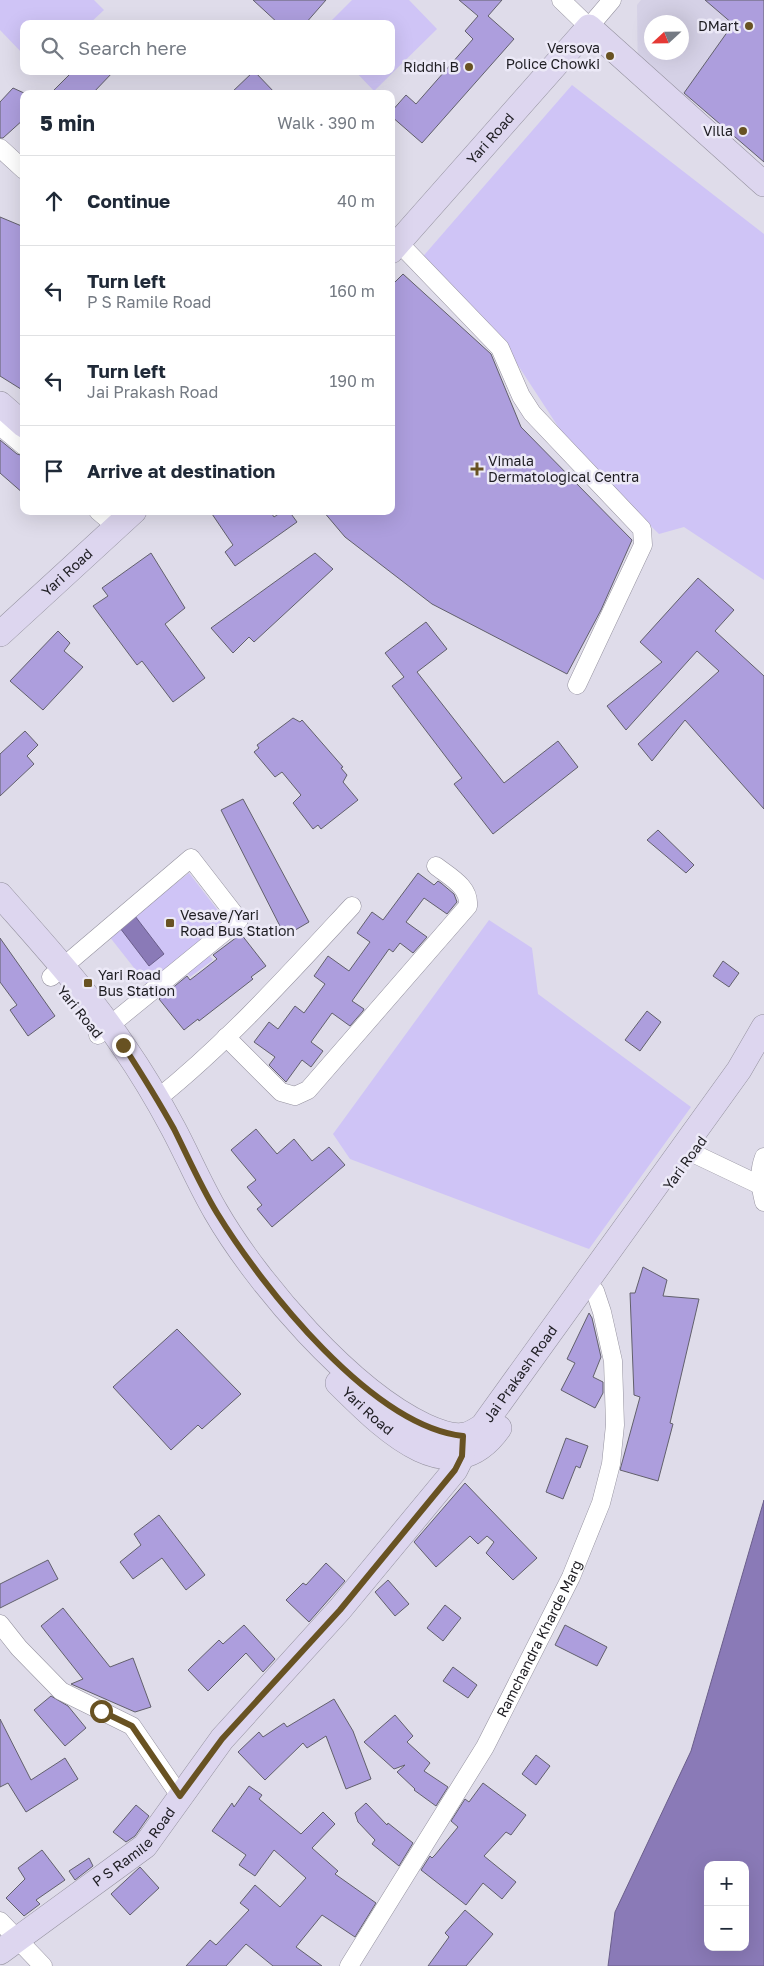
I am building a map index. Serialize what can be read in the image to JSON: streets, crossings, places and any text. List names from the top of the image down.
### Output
{
  "streets": {
    "main road": ["Yari Road", "Jai Prakash Road", "P S Ramile Road"],
    "street": ["Ramchandra Kharde Marg"]
  },
  "crossings": [
    ["Yari Road", "Jai Prakash Road"],
    ["Yari Road", "P S Ramile Road"],
    ["Jai Prakash Road", "Ramchandra Kharde Marg"],
    ["Jai Prakash Road", "P S Ramile Road"]
  ],
  "places": {
    "other": [
      "DMart",
      "Versova Police Chowki",
      "Riddhi B",
      "Villa"
    ],
    "health": ["Vimala Dermatological Centra"],
    "transit": ["Vesave/Yari Road Bus Station", "Yari Road Bus Station"]
  },
  "north": "left",
  "page": {
    "search": "Search here",
    "heading": ["5 min", "Walk · 390 m"],
    "list": [
      ["Continue", "40 m"],
      ["Turn left", "P S Ramile Road", "160 m"],
      ["Turn left", "Jai Prakash Road", "190 m"],
      "Arrive at destination"
    ],
    "map_buttons": ["+", "−"]
  }
}
